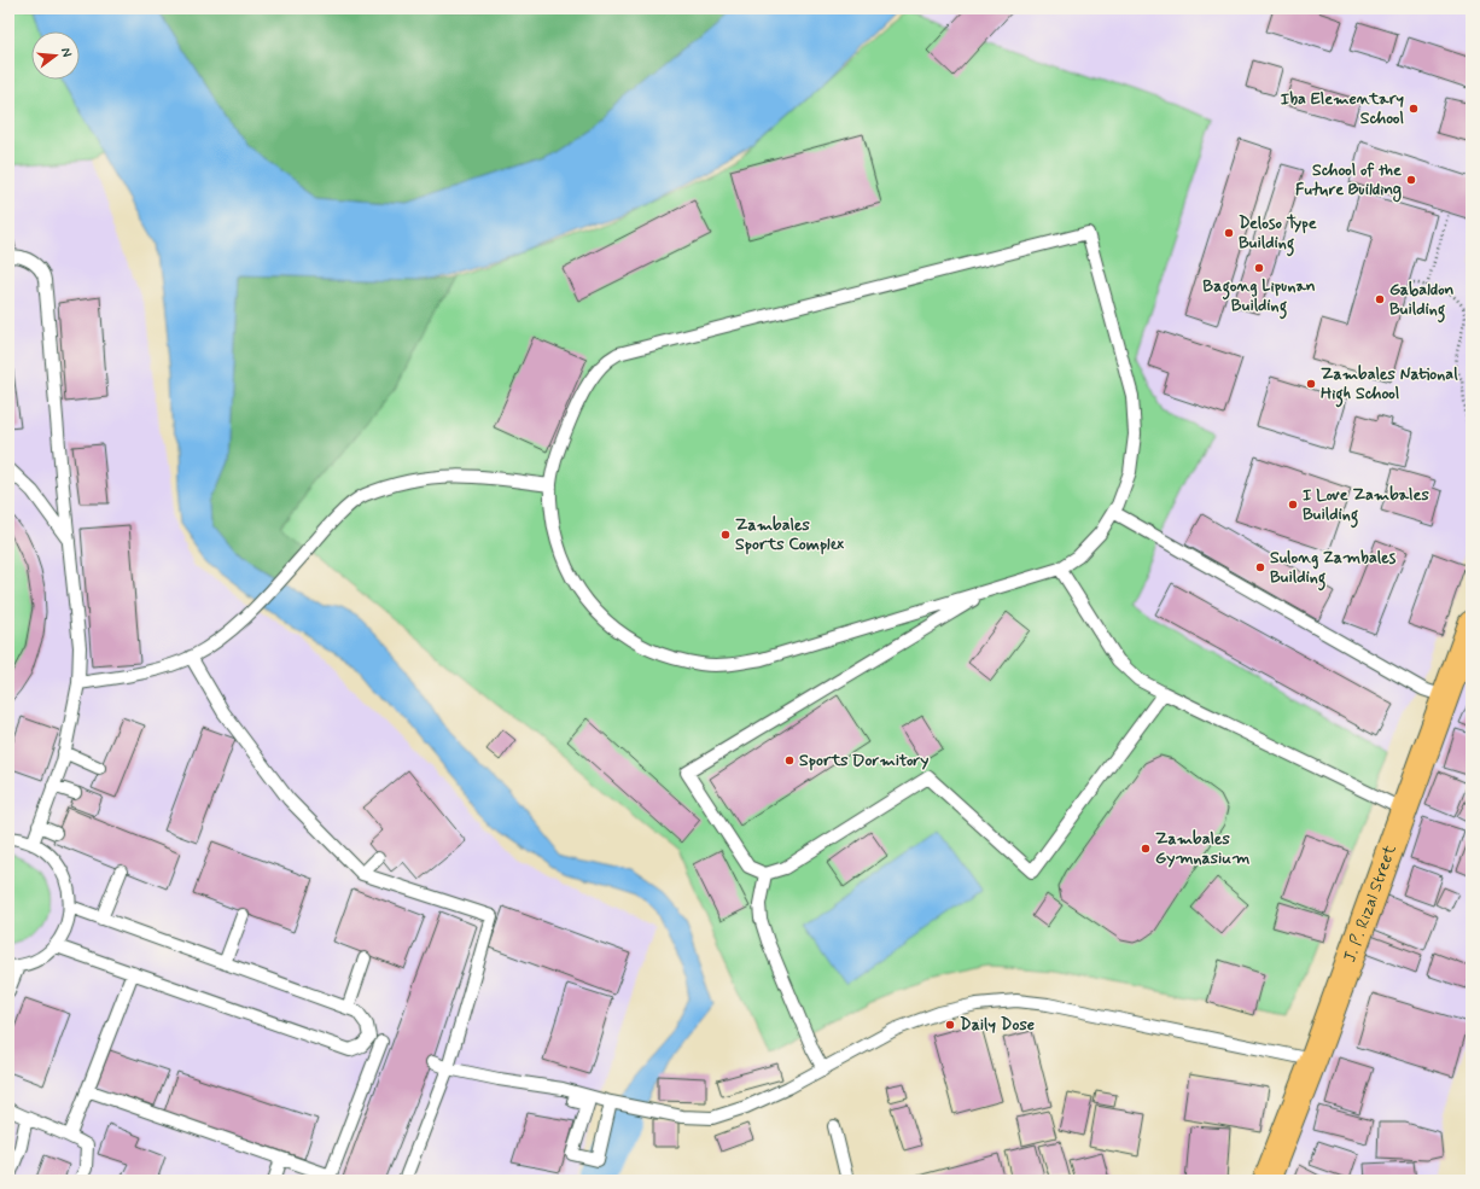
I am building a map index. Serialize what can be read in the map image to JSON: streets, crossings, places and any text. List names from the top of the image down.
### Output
{
  "streets": {
    "main road": ["J. P. Rizal Street"]
  },
  "places": [
    "Iba Elementary School",
    "School of the Future Building",
    "Deloso Type Building",
    "Bagong Lipunan Building",
    "Gabaldon Building",
    "Zambales National High School",
    "I Love Zambales Building",
    "Zambales Sports Complex",
    "Sulong Zambales Building",
    "Sports Dormitory",
    "Zambales Gymnasium",
    "Daily Dose"
  ],
  "north": "right"
}
